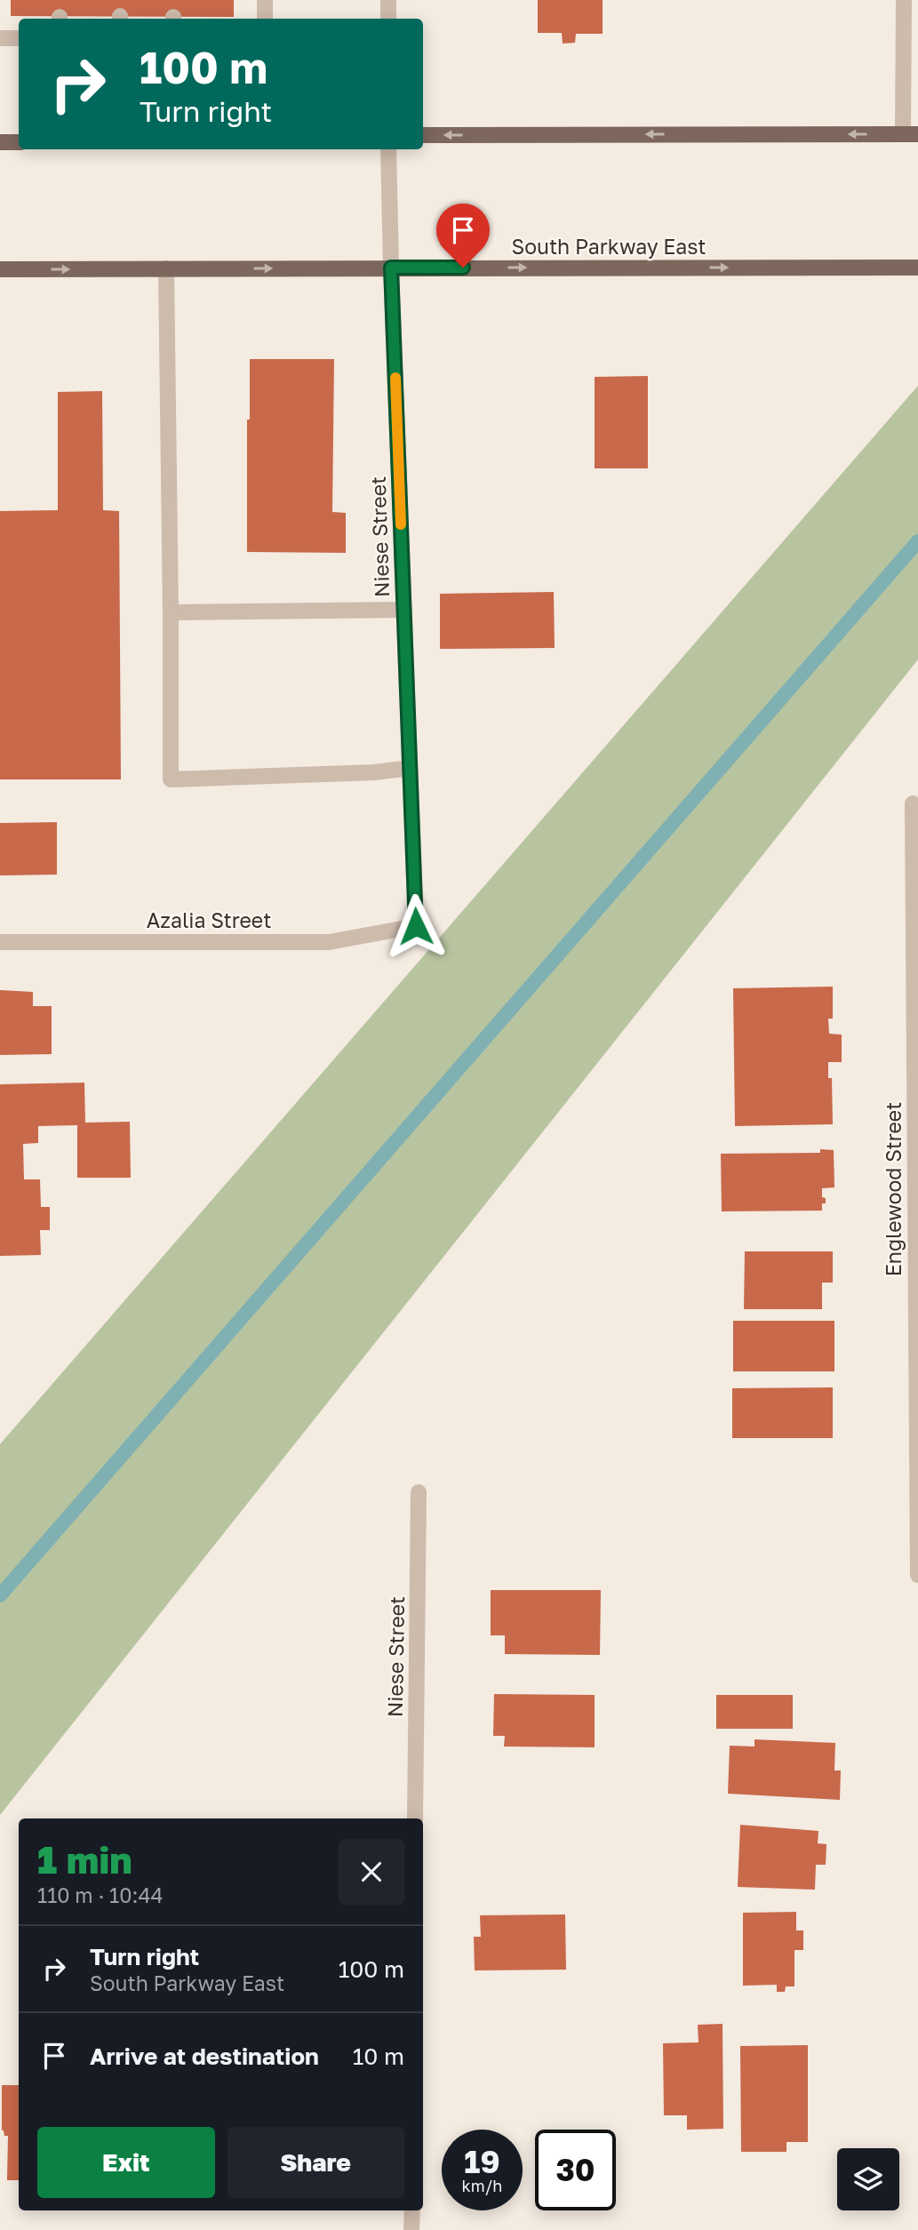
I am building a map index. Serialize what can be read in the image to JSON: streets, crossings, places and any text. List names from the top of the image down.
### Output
{
  "streets": {
    "main road": ["South Parkway East"],
    "street": ["Niese Street", "Azalia Street", "Englewood Street"]
  },
  "crossings": [
    ["South Parkway East", "Niese Street"],
    ["Niese Street", "Azalia Street"]
  ],
  "page": {
    "turn": ["100 m", "Turn right"],
    "heading": ["1 min", "110 m · 10:44"],
    "list": [
      {
        "name": "Turn right",
        "note": "South Parkway East",
        "value": "100 m"
      },
      {
        "name": "Arrive at destination",
        "value": "10 m"
      }
    ],
    "buttons": ["Exit", "Share"],
    "speed": "19 km/h",
    "limit": "30"
  }
}
